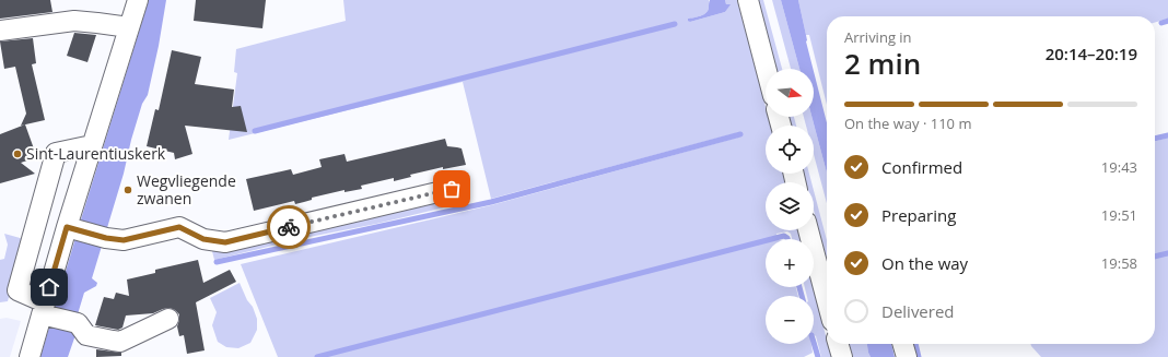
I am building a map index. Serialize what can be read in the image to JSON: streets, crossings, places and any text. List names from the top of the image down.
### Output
{
  "places": ["Sint-Laurentiuskerk", "Wegvliegende zwanen"],
  "north": "right",
  "page": {
    "heading": ["2 min", "Arriving in", "20:14–20:19"],
    "map_buttons": ["+", "−"],
    "bar": "On the way · 110 m",
    "list": [
      ["Confirmed", "19:43"],
      ["Preparing", "19:51"],
      ["On the way", "19:58"],
      "Delivered"
    ]
  }
}
